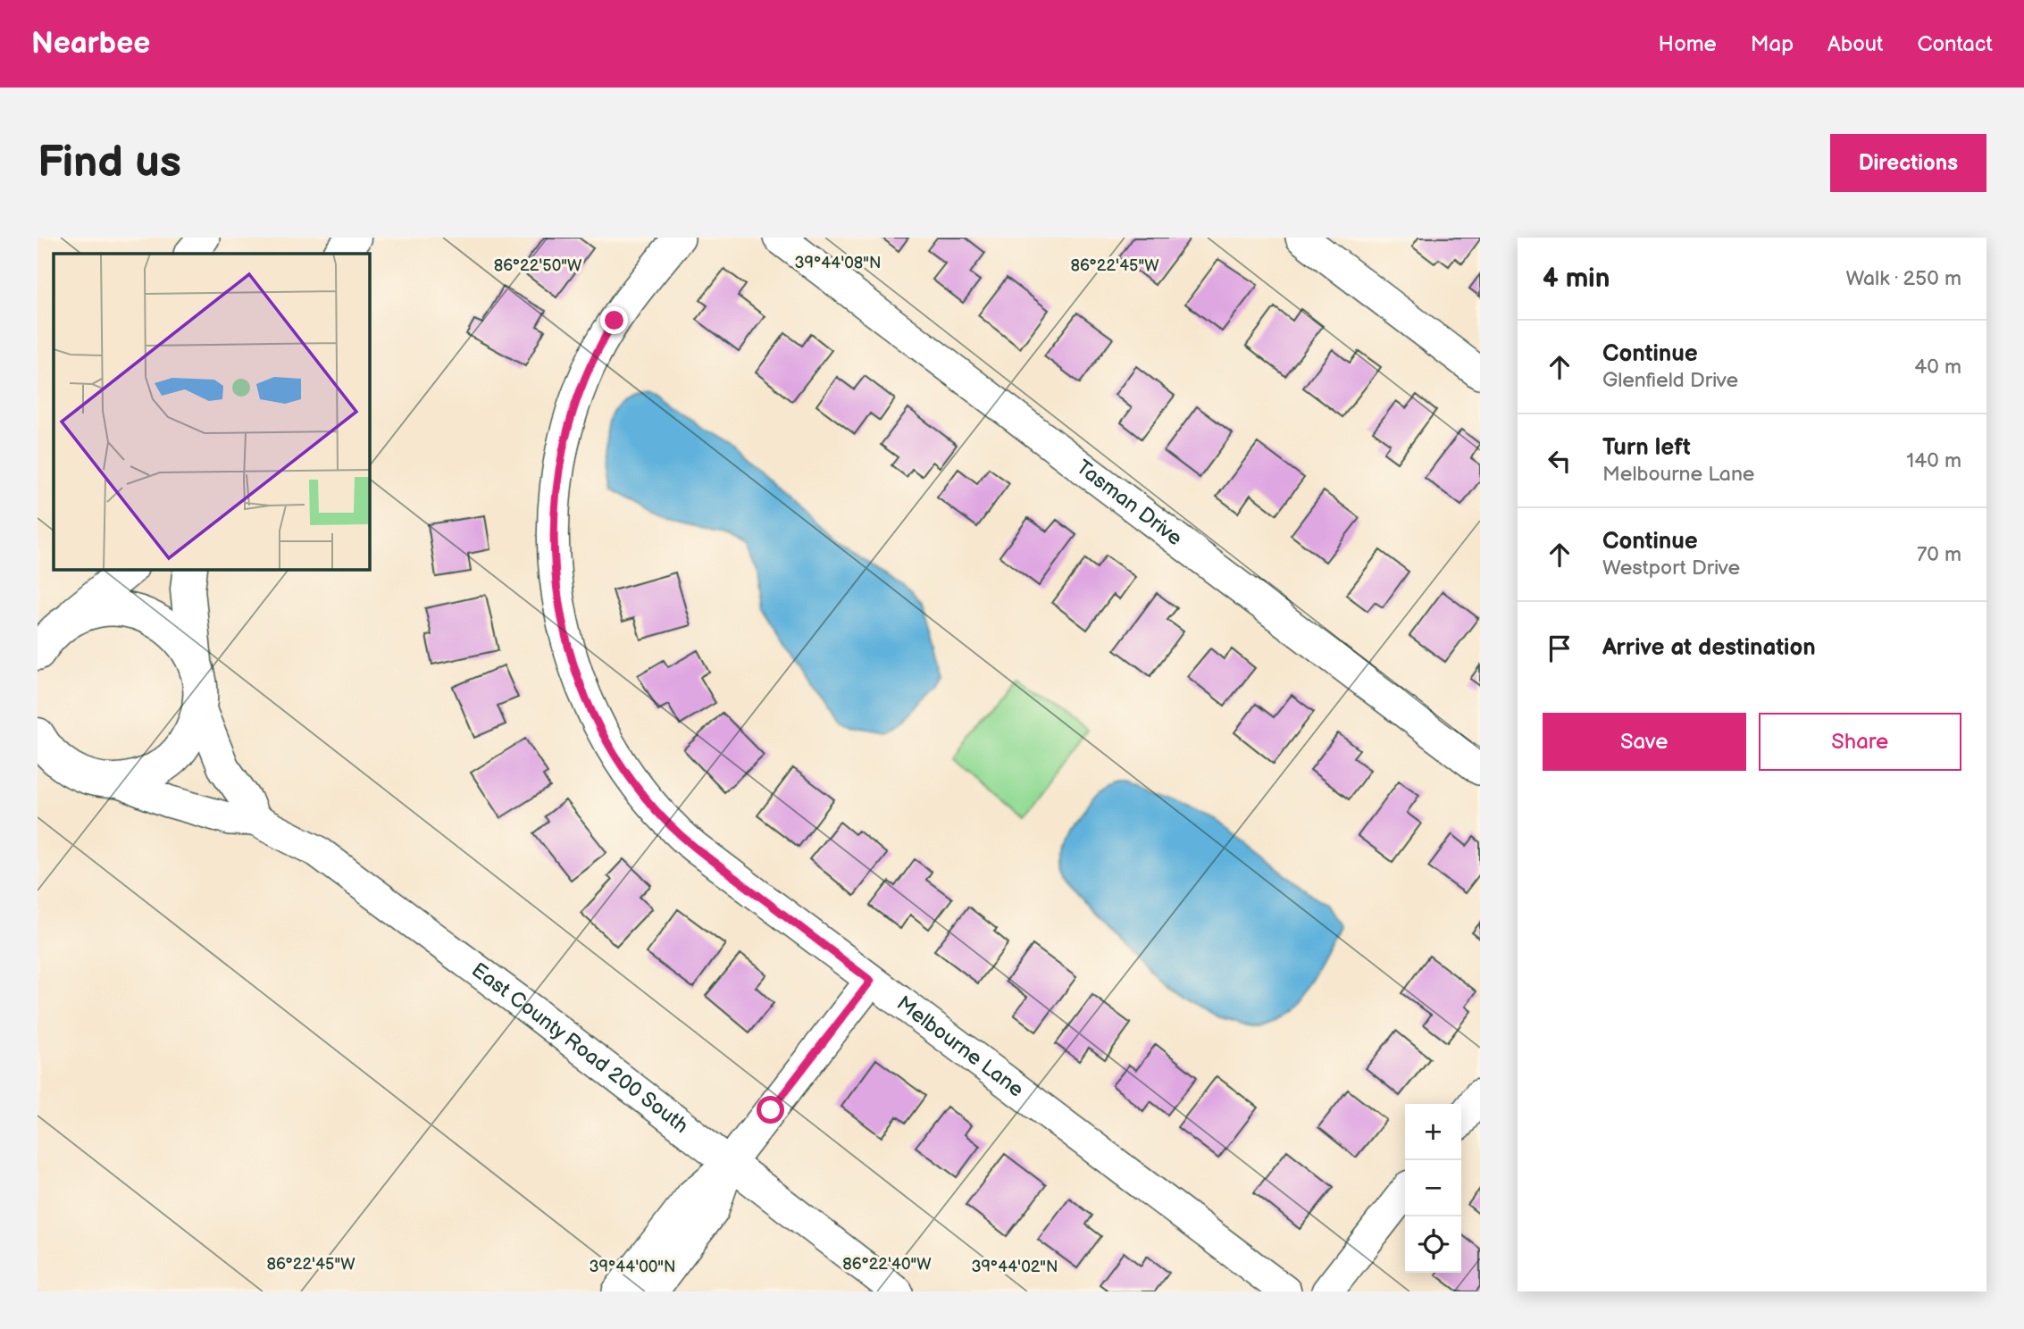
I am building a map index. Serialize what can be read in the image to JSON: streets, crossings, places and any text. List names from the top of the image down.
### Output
{
  "streets": {
    "street": ["Tasman Drive", "Melbourne Lane", "East County Road 200 South"]
  },
  "page": {
    "header": "Nearbee",
    "nav": [
      "Home",
      "Map",
      "About",
      "Contact"
    ],
    "buttons": [
      "Directions",
      ["Save", "Share"]
    ],
    "title": "Find us",
    "heading": ["4 min", "Walk · 250 m"],
    "list": [
      ["Continue", "Glenfield Drive", "40 m"],
      ["Turn left", "Melbourne Lane", "140 m"],
      ["Continue", "Westport Drive", "70 m"],
      "Arrive at destination"
    ],
    "map_buttons": ["+", "−"]
  },
  "coordinates": [
    "39°44'08\"N",
    "86°22'50\"W",
    "86°22'45\"W",
    "86°22'40\"W",
    "39°44'00\"N",
    "39°44'02\"N"
  ]
}
